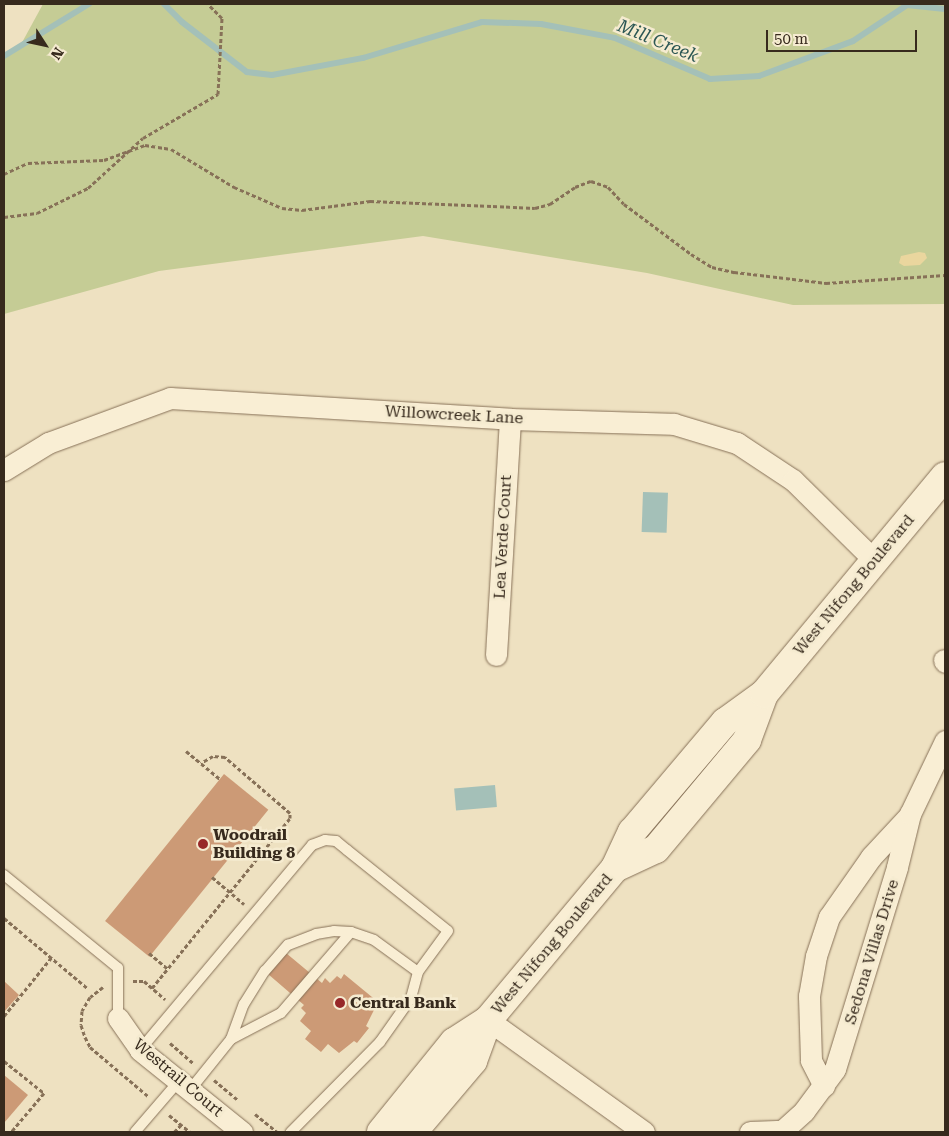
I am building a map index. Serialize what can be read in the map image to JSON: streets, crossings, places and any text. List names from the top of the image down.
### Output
{
  "streets": {
    "main road": ["West Nifong Boulevard"],
    "street": [
      "Willowcreek Lane",
      "Lea Verde Court",
      "Sedona Villas Drive",
      "Westrail Court"
    ]
  },
  "crossings": [
    ["Willowcreek Lane", "Lea Verde Court"],
    ["Willowcreek Lane", "West Nifong Boulevard"]
  ],
  "water": ["Mill Creek"],
  "places": ["Woodrail Building 8", "Central Bank"],
  "scale_bar": "50 m",
  "north": "bottom right"
}
